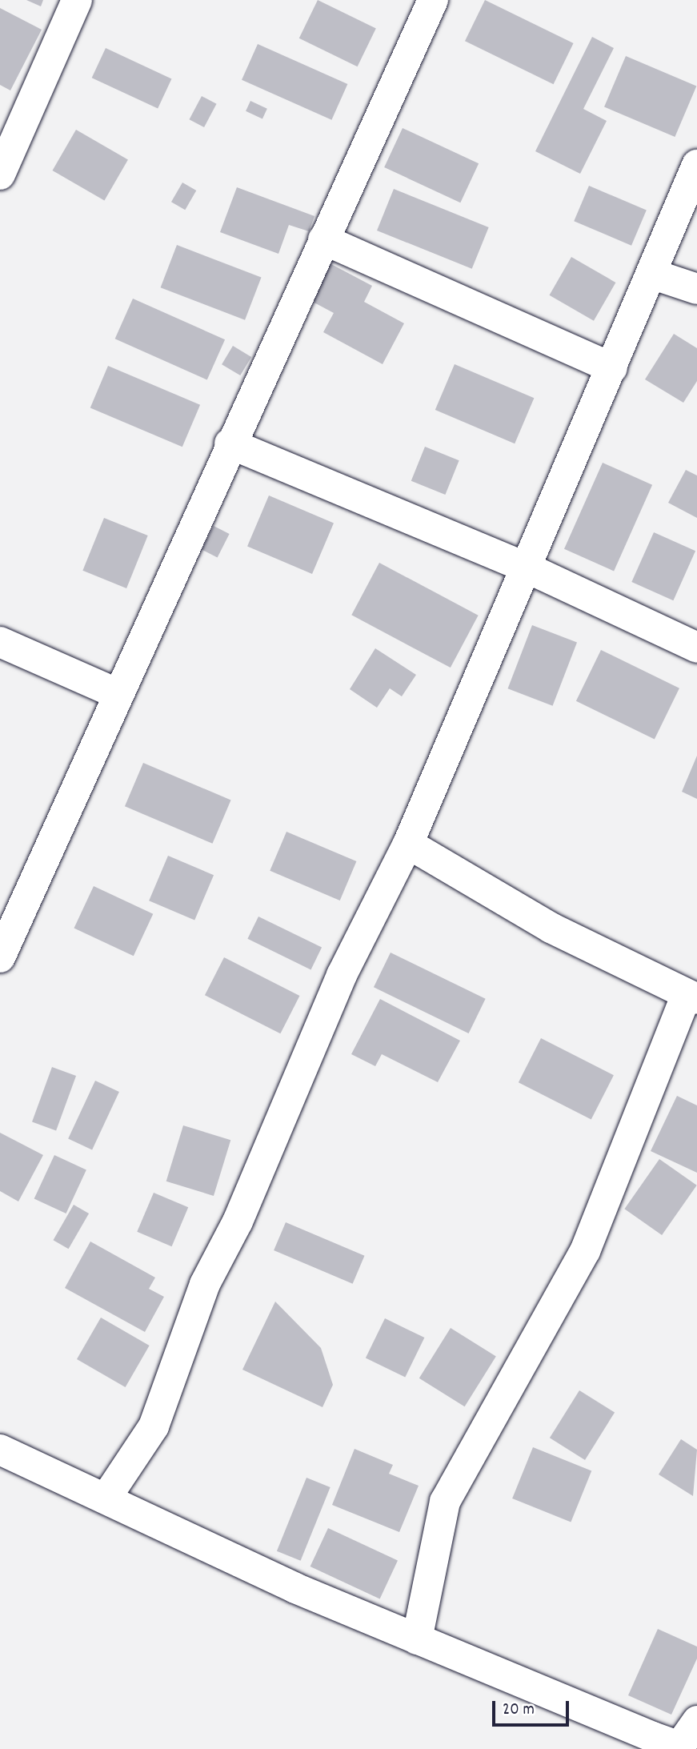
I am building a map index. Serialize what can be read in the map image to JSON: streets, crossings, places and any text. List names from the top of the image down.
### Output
{
  "scale_bar": "20 m"
}
